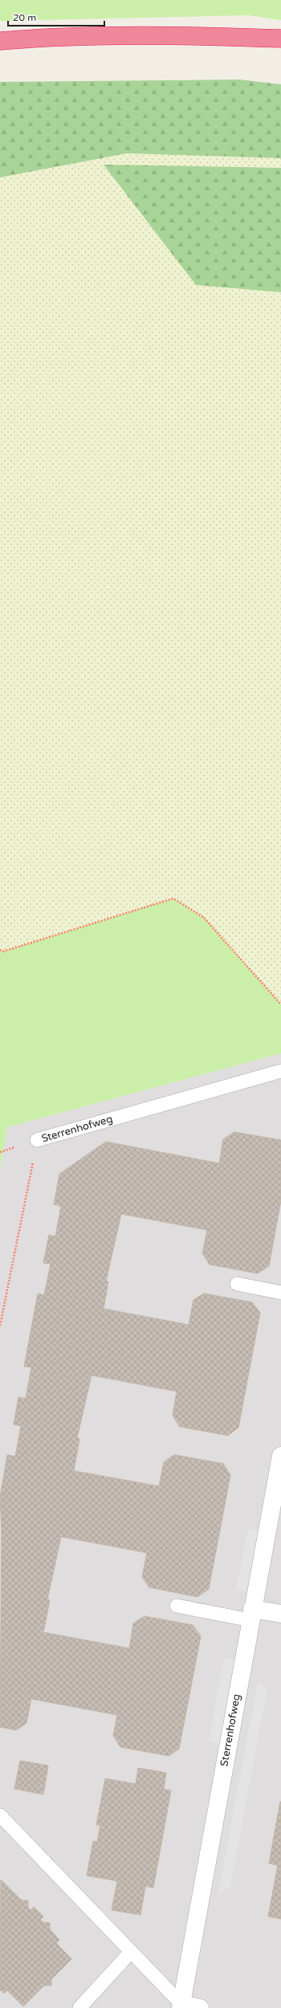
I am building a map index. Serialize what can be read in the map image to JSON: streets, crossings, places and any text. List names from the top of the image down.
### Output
{
  "streets": {
    "street": ["Sterrenhofweg"]
  },
  "scale_bar": "20 m"
}
